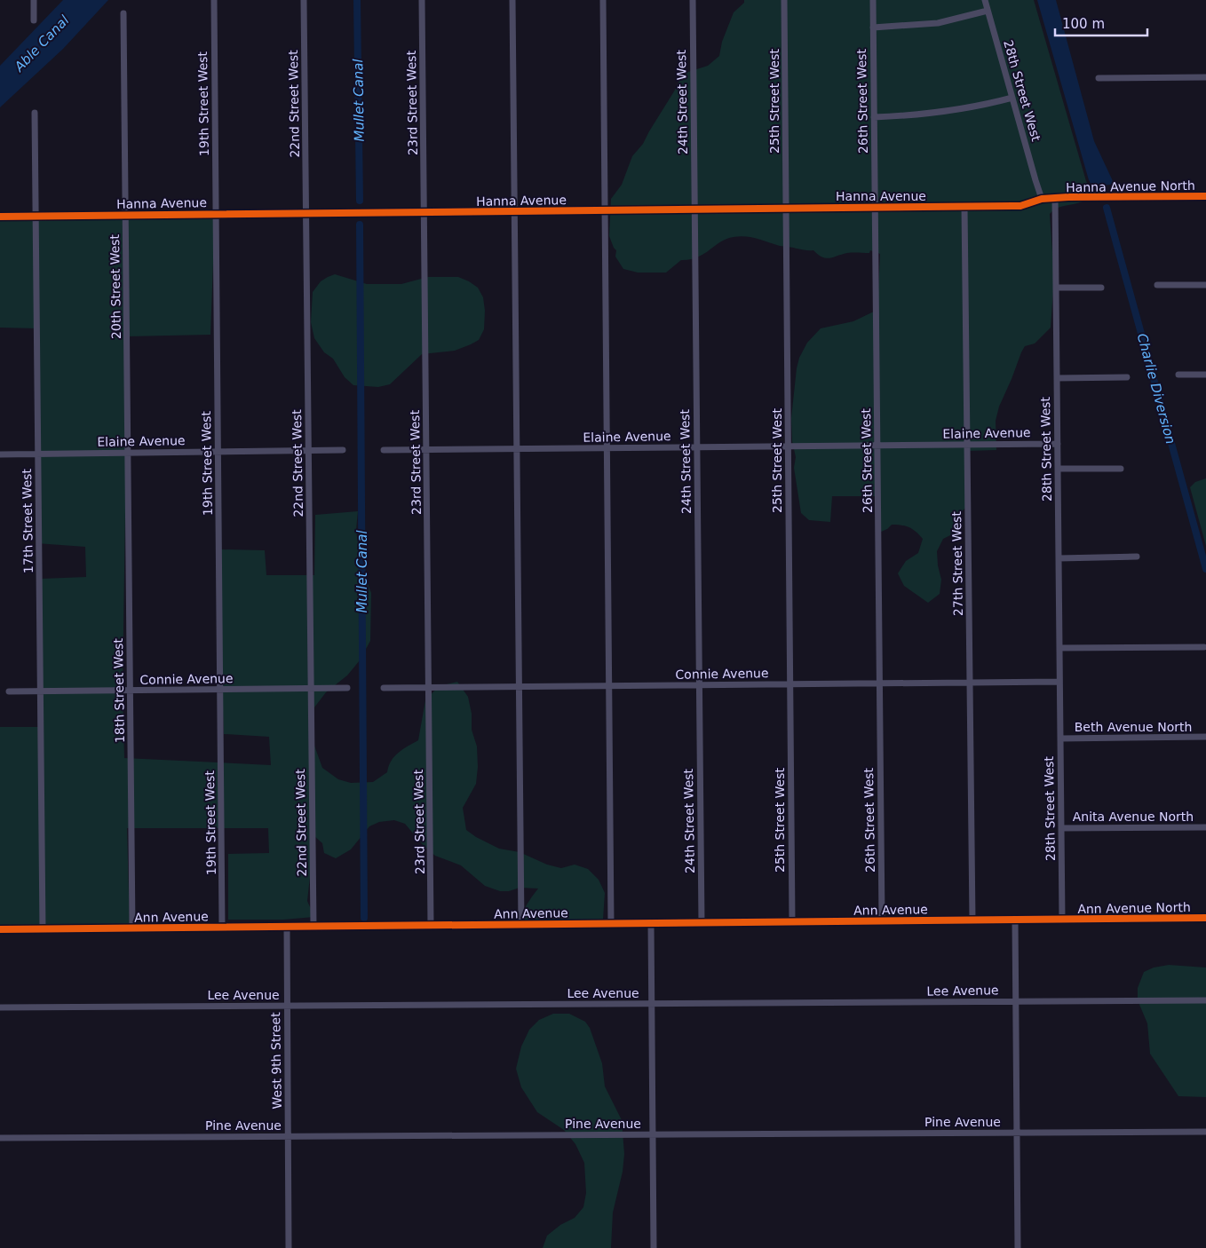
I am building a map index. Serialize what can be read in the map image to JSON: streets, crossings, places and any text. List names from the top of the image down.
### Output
{
  "streets": {
    "street": [
      "28th Street West",
      "25th Street West",
      "26th Street West",
      "24th Street West",
      "23rd Street West",
      "19th Street West",
      "22nd Street West",
      "Hanna Avenue North",
      "Hanna Avenue",
      "20th Street West",
      "Elaine Avenue",
      "17th Street West",
      "27th Street West",
      "Connie Avenue",
      "18th Street West",
      "Beth Avenue North",
      "Anita Avenue North",
      "Ann Avenue North",
      "Ann Avenue",
      "Lee Avenue",
      "West 9th Street",
      "Pine Avenue"
    ]
  },
  "crossings": [
    ["28th Street West", "Hanna Avenue North"],
    ["28th Street West", "Hanna Avenue"],
    ["28th Street West", "Elaine Avenue"],
    ["28th Street West", "Connie Avenue"],
    ["28th Street West", "Beth Avenue North"],
    ["28th Street West", "Anita Avenue North"],
    ["28th Street West", "Ann Avenue North"],
    ["28th Street West", "Ann Avenue"],
    ["25th Street West", "Hanna Avenue"],
    ["25th Street West", "Elaine Avenue"],
    ["25th Street West", "Connie Avenue"],
    ["25th Street West", "Ann Avenue"],
    ["26th Street West", "Hanna Avenue"],
    ["26th Street West", "Elaine Avenue"],
    ["26th Street West", "Connie Avenue"],
    ["26th Street West", "Ann Avenue"],
    ["24th Street West", "Hanna Avenue"],
    ["24th Street West", "Elaine Avenue"],
    ["24th Street West", "Connie Avenue"],
    ["24th Street West", "Ann Avenue"],
    ["23rd Street West", "Hanna Avenue"],
    ["23rd Street West", "Elaine Avenue"],
    ["23rd Street West", "Connie Avenue"],
    ["23rd Street West", "Ann Avenue"],
    ["19th Street West", "Hanna Avenue"],
    ["19th Street West", "Elaine Avenue"],
    ["19th Street West", "Connie Avenue"],
    ["19th Street West", "Ann Avenue"],
    ["22nd Street West", "Hanna Avenue"],
    ["22nd Street West", "Elaine Avenue"],
    ["22nd Street West", "Connie Avenue"],
    ["22nd Street West", "Ann Avenue"],
    ["Hanna Avenue", "20th Street West"],
    ["Hanna Avenue", "17th Street West"],
    ["Hanna Avenue", "27th Street West"],
    ["20th Street West", "Elaine Avenue"],
    ["20th Street West", "18th Street West"],
    ["Elaine Avenue", "17th Street West"],
    ["Elaine Avenue", "27th Street West"],
    ["Elaine Avenue", "18th Street West"],
    ["17th Street West", "Connie Avenue"],
    ["17th Street West", "Ann Avenue"],
    ["27th Street West", "Connie Avenue"],
    ["27th Street West", "Ann Avenue"],
    ["Connie Avenue", "18th Street West"],
    ["18th Street West", "Ann Avenue"],
    ["Ann Avenue North", "Ann Avenue"],
    ["Ann Avenue", "West 9th Street"],
    ["Lee Avenue", "West 9th Street"],
    ["West 9th Street", "Pine Avenue"]
  ],
  "water": ["Able Canal", "Mullet Canal", "Charlie Diversion"],
  "scale_bar": "100 m"
}
